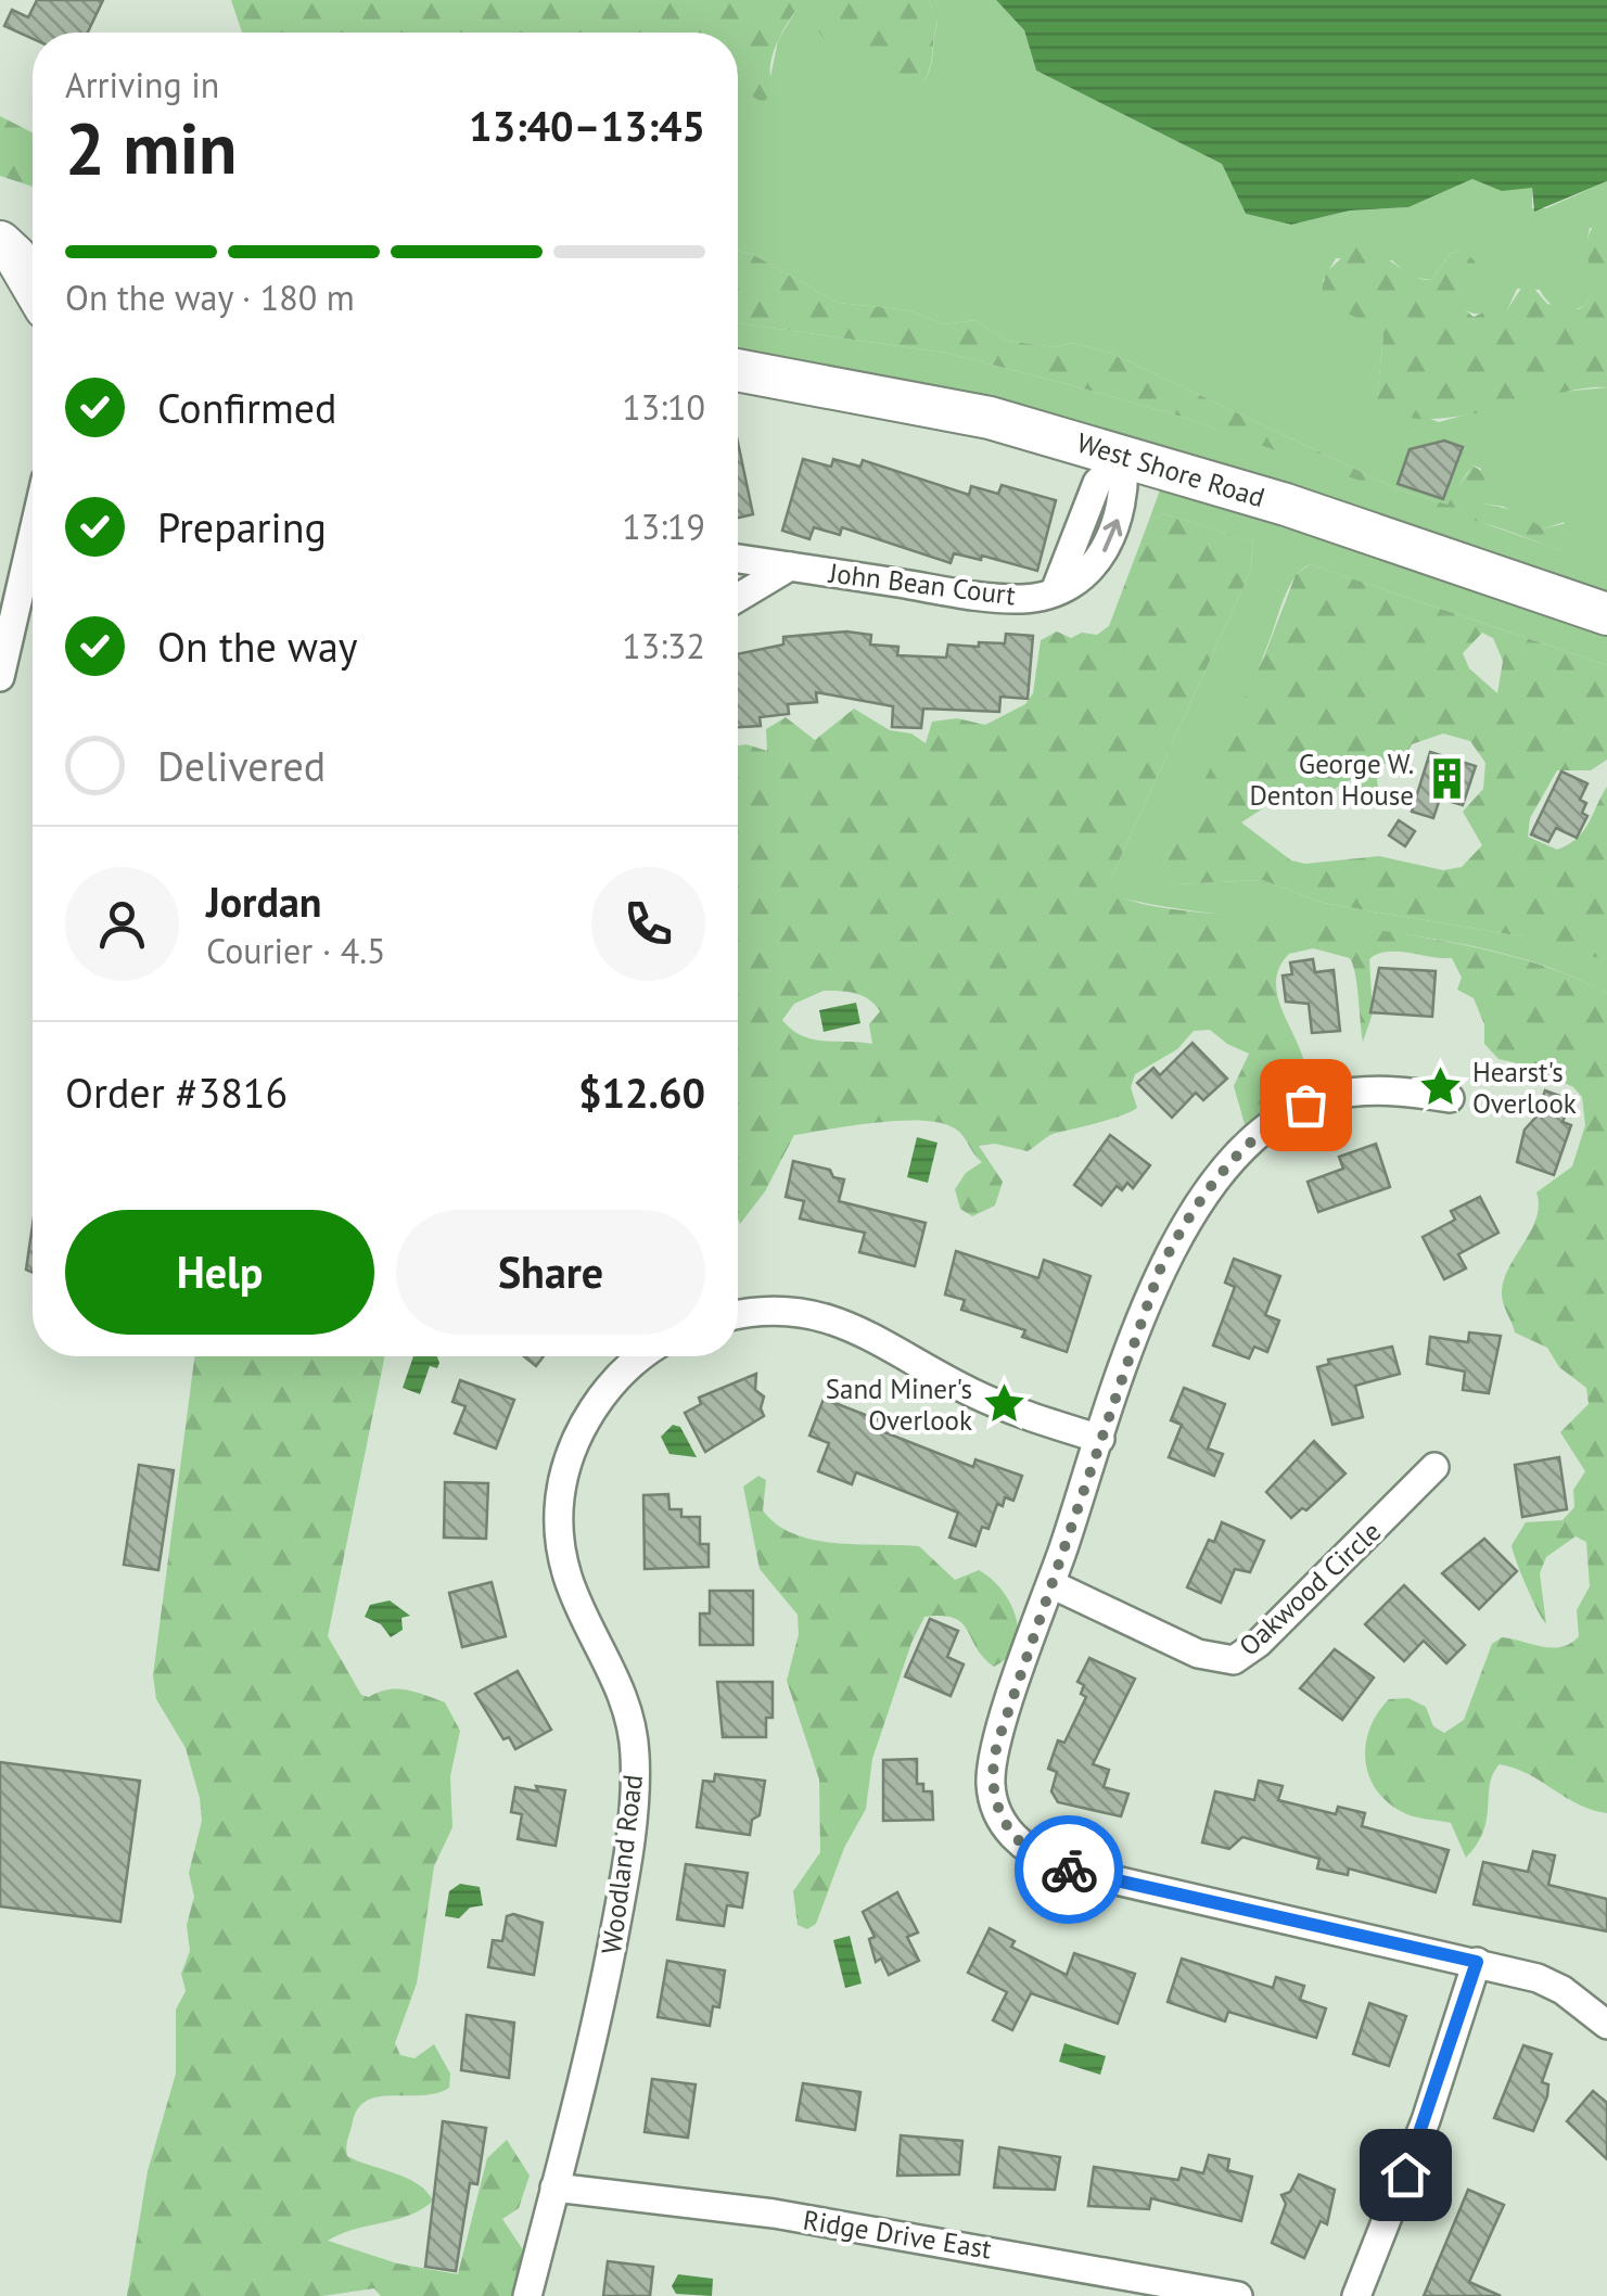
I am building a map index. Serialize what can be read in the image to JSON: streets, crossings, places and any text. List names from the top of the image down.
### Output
{
  "streets": {
    "main road": ["West Shore Road"],
    "street": [
      "John Bean Court",
      "Oakwood Circle",
      "Woodland Road",
      "Ridge Drive East"
    ]
  },
  "crossings": [
    ["West Shore Road", "John Bean Court"],
    ["Woodland Road", "Ridge Drive East"]
  ],
  "places": {
    "building": ["George W. Denton House"],
    "place": ["Hearst's Overlook", "Sand Miner's Overlook"]
  },
  "page": {
    "heading": ["2 min", "Arriving in", "13:40–13:45"],
    "panel": [
      "Jordan",
      "Courier · 4.5",
      "Order #3816",
      "$12.60"
    ],
    "bar": "On the way · 180 m",
    "list": [
      ["Confirmed", "13:10"],
      ["Preparing", "13:19"],
      ["On the way", "13:32"],
      "Delivered"
    ],
    "buttons": ["Help", "Share"]
  }
}
